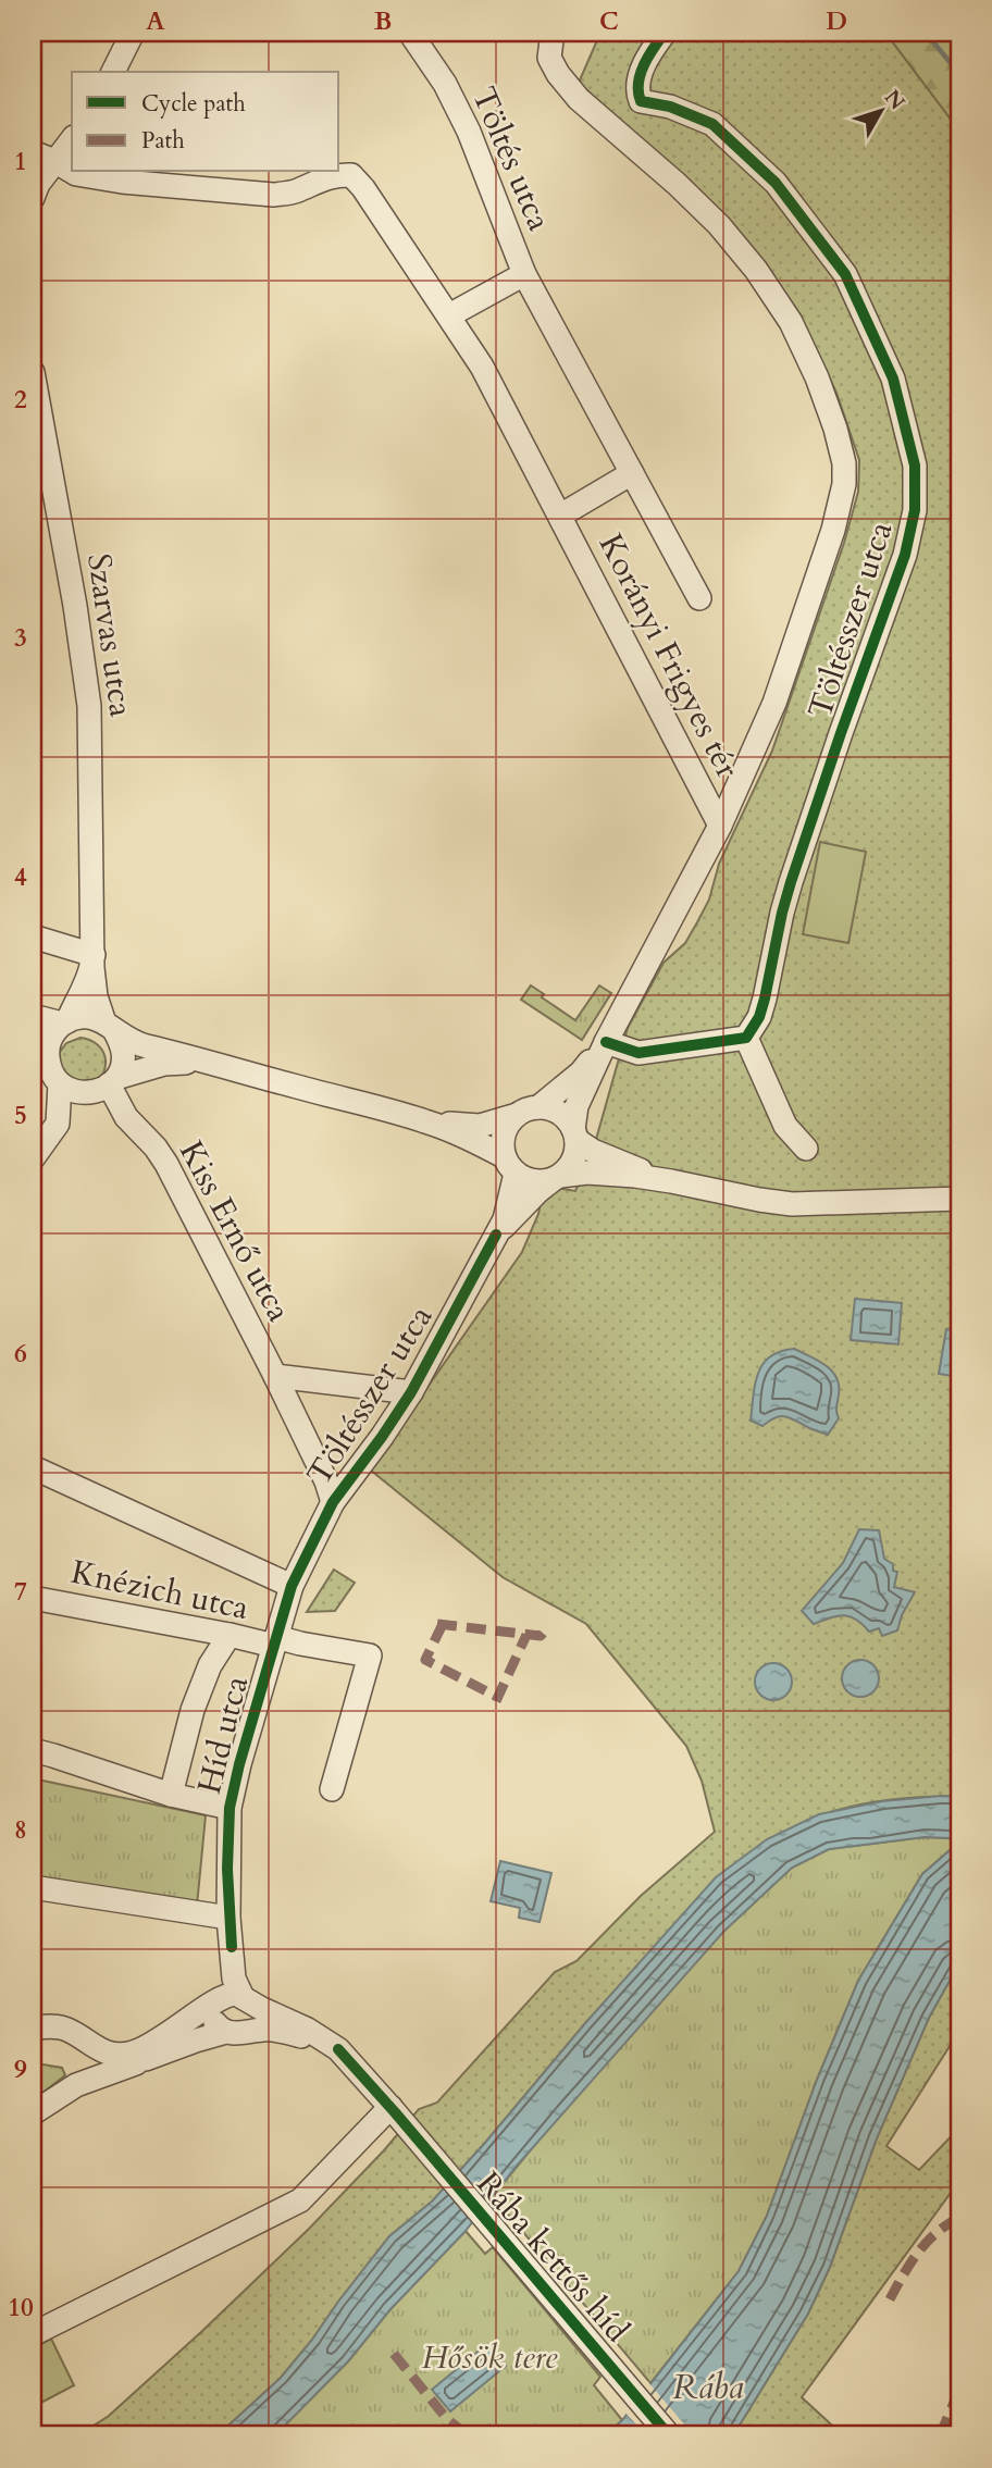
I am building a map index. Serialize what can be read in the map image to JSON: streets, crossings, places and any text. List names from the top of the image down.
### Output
{
  "streets": {
    "street": [
      "Töltés utca",
      "Töltésszer utca",
      "Szarvas utca",
      "Korányi Frigyes tér",
      "Kiss Ernő utca",
      "Knézich utca",
      "Híd utca",
      "Rába kettős híd"
    ]
  },
  "crossings": [
    ["Töltés utca", "Korányi Frigyes tér"],
    ["Töltésszer utca", "Korányi Frigyes tér"],
    ["Töltésszer utca", "Kiss Ernő utca"],
    ["Töltésszer utca", "Híd utca"],
    ["Szarvas utca", "Kiss Ernő utca"],
    ["Knézich utca", "Híd utca"],
    ["Híd utca", "Rába kettős híd"]
  ],
  "water": ["Rába"],
  "parks": ["Hősök tere"],
  "legend": ["Cycle path", "Path"],
  "north": "top right",
  "grid": {
    "columns": [
      "A",
      "B",
      "C",
      "D"
    ],
    "rows": [
      "1",
      "2",
      "3",
      "4",
      "5",
      "6",
      "7",
      "8",
      "9",
      "10"
    ]
  }
}
